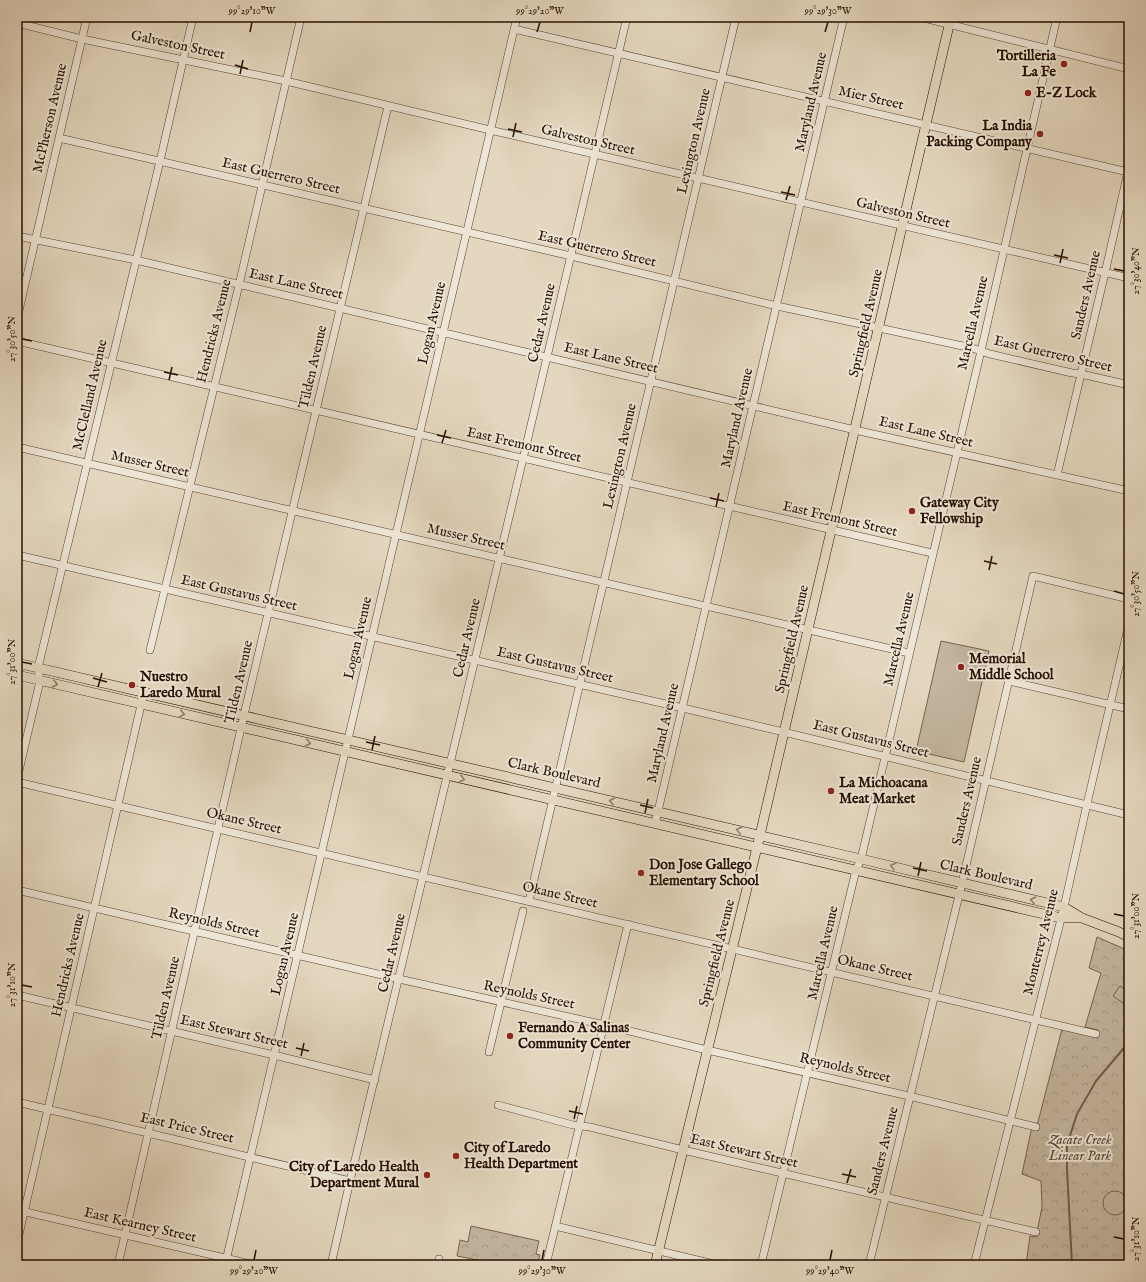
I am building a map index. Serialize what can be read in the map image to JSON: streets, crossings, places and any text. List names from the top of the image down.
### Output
{
  "streets": {
    "main road": ["Springfield Avenue", "Clark Boulevard"],
    "street": [
      "Galveston Street",
      "Mier Street",
      "Maryland Avenue",
      "McPherson Avenue",
      "Lexington Avenue",
      "East Guerrero Street",
      "East Lane Street",
      "Sanders Avenue",
      "Logan Avenue",
      "Cedar Avenue",
      "Marcella Avenue",
      "Hendricks Avenue",
      "Tilden Avenue",
      "McClelland Avenue",
      "East Fremont Street",
      "Musser Street",
      "East Gustavus Street",
      "Okane Street",
      "Reynolds Street",
      "Monterrey Avenue",
      "East Stewart Street",
      "East Price Street",
      "East Kearney Street"
    ]
  },
  "crossings": [
    ["Galveston Street", "Maryland Avenue"],
    ["Galveston Street", "McPherson Avenue"],
    ["Galveston Street", "Lexington Avenue"],
    ["Galveston Street", "Sanders Avenue"],
    ["Galveston Street", "Logan Avenue"],
    ["Galveston Street", "Cedar Avenue"],
    ["Galveston Street", "Springfield Avenue"],
    ["Galveston Street", "Marcella Avenue"],
    ["Galveston Street", "Hendricks Avenue"],
    ["Galveston Street", "Tilden Avenue"],
    ["Galveston Street", "McClelland Avenue"],
    ["Mier Street", "Maryland Avenue"],
    ["Mier Street", "Lexington Avenue"],
    ["Mier Street", "Sanders Avenue"],
    ["Mier Street", "Logan Avenue"],
    ["Mier Street", "Cedar Avenue"],
    ["Mier Street", "Springfield Avenue"],
    ["Mier Street", "Marcella Avenue"],
    ["Maryland Avenue", "East Guerrero Street"],
    ["Maryland Avenue", "East Lane Street"],
    ["Maryland Avenue", "East Fremont Street"],
    ["Maryland Avenue", "Musser Street"],
    ["Maryland Avenue", "East Gustavus Street"],
    ["Maryland Avenue", "Clark Boulevard"],
    ["McPherson Avenue", "East Guerrero Street"],
    ["McPherson Avenue", "East Lane Street"],
    ["Lexington Avenue", "East Guerrero Street"],
    ["Lexington Avenue", "East Lane Street"],
    ["Lexington Avenue", "East Fremont Street"],
    ["Lexington Avenue", "Musser Street"],
    ["Lexington Avenue", "East Gustavus Street"],
    ["Lexington Avenue", "Clark Boulevard"],
    ["Lexington Avenue", "Okane Street"],
    ["East Guerrero Street", "Sanders Avenue"],
    ["East Guerrero Street", "Logan Avenue"],
    ["East Guerrero Street", "Cedar Avenue"],
    ["East Guerrero Street", "Springfield Avenue"],
    ["East Guerrero Street", "Marcella Avenue"],
    ["East Guerrero Street", "Hendricks Avenue"],
    ["East Guerrero Street", "Tilden Avenue"],
    ["East Guerrero Street", "McClelland Avenue"],
    ["East Lane Street", "Sanders Avenue"],
    ["East Lane Street", "Logan Avenue"],
    ["East Lane Street", "Cedar Avenue"],
    ["East Lane Street", "Springfield Avenue"],
    ["East Lane Street", "Marcella Avenue"],
    ["East Lane Street", "Hendricks Avenue"],
    ["East Lane Street", "Tilden Avenue"],
    ["East Lane Street", "McClelland Avenue"],
    ["Sanders Avenue", "East Gustavus Street"],
    ["Sanders Avenue", "Clark Boulevard"],
    ["Sanders Avenue", "Okane Street"],
    ["Sanders Avenue", "Reynolds Street"],
    ["Sanders Avenue", "East Stewart Street"],
    ["Logan Avenue", "East Fremont Street"],
    ["Logan Avenue", "Musser Street"],
    ["Logan Avenue", "East Gustavus Street"],
    ["Logan Avenue", "Clark Boulevard"],
    ["Logan Avenue", "Okane Street"],
    ["Logan Avenue", "Reynolds Street"],
    ["Logan Avenue", "East Stewart Street"],
    ["Logan Avenue", "East Price Street"],
    ["Logan Avenue", "East Kearney Street"],
    ["Cedar Avenue", "East Fremont Street"],
    ["Cedar Avenue", "Musser Street"],
    ["Cedar Avenue", "East Gustavus Street"],
    ["Cedar Avenue", "Clark Boulevard"],
    ["Cedar Avenue", "Okane Street"],
    ["Cedar Avenue", "Reynolds Street"],
    ["Cedar Avenue", "East Stewart Street"],
    ["Cedar Avenue", "East Price Street"],
    ["Springfield Avenue", "East Fremont Street"],
    ["Springfield Avenue", "Musser Street"],
    ["Springfield Avenue", "East Gustavus Street"],
    ["Springfield Avenue", "Clark Boulevard"],
    ["Springfield Avenue", "Okane Street"],
    ["Springfield Avenue", "Reynolds Street"],
    ["Springfield Avenue", "East Stewart Street"],
    ["Marcella Avenue", "East Fremont Street"],
    ["Marcella Avenue", "Musser Street"],
    ["Marcella Avenue", "East Gustavus Street"],
    ["Marcella Avenue", "Clark Boulevard"],
    ["Marcella Avenue", "Okane Street"],
    ["Marcella Avenue", "Reynolds Street"],
    ["Marcella Avenue", "East Stewart Street"],
    ["Hendricks Avenue", "East Fremont Street"],
    ["Hendricks Avenue", "Musser Street"],
    ["Hendricks Avenue", "East Gustavus Street"],
    ["Hendricks Avenue", "Clark Boulevard"],
    ["Hendricks Avenue", "Okane Street"],
    ["Hendricks Avenue", "Reynolds Street"],
    ["Hendricks Avenue", "East Stewart Street"],
    ["Hendricks Avenue", "East Price Street"],
    ["Hendricks Avenue", "East Kearney Street"],
    ["Tilden Avenue", "East Fremont Street"],
    ["Tilden Avenue", "Musser Street"],
    ["Tilden Avenue", "East Gustavus Street"],
    ["Tilden Avenue", "Clark Boulevard"],
    ["Tilden Avenue", "Okane Street"],
    ["Tilden Avenue", "Reynolds Street"],
    ["Tilden Avenue", "East Stewart Street"],
    ["Tilden Avenue", "East Price Street"],
    ["Tilden Avenue", "East Kearney Street"],
    ["McClelland Avenue", "East Fremont Street"],
    ["McClelland Avenue", "Musser Street"],
    ["McClelland Avenue", "East Gustavus Street"],
    ["McClelland Avenue", "Clark Boulevard"],
    ["McClelland Avenue", "Okane Street"],
    ["East Gustavus Street", "Monterrey Avenue"],
    ["Clark Boulevard", "Monterrey Avenue"],
    ["Okane Street", "Monterrey Avenue"],
    ["Reynolds Street", "Monterrey Avenue"],
    ["Monterrey Avenue", "East Stewart Street"]
  ],
  "parks": ["Zacate Creek Linear Park"],
  "places": [
    "Tortilleria La Fe",
    "E-Z Lock",
    "La India Packing Company",
    "Gateway City Fellowship",
    "Memorial Middle School",
    "Nuestro Laredo Mural",
    "La Michoacana Meat Market",
    "Don Jose Gallego Elementary School",
    "Fernando A Salinas Community Center",
    "City of Laredo Health Department",
    "City of Laredo Health Department Mural"
  ],
  "coordinates": [
    "99°29'10\"W",
    "99°29'20\"W",
    "99°29'30\"W",
    "27°30'40\"N",
    "27°30'50\"N",
    "27°31'00\"N",
    "27°31'10\"N",
    "99°29'40\"W"
  ]
}
